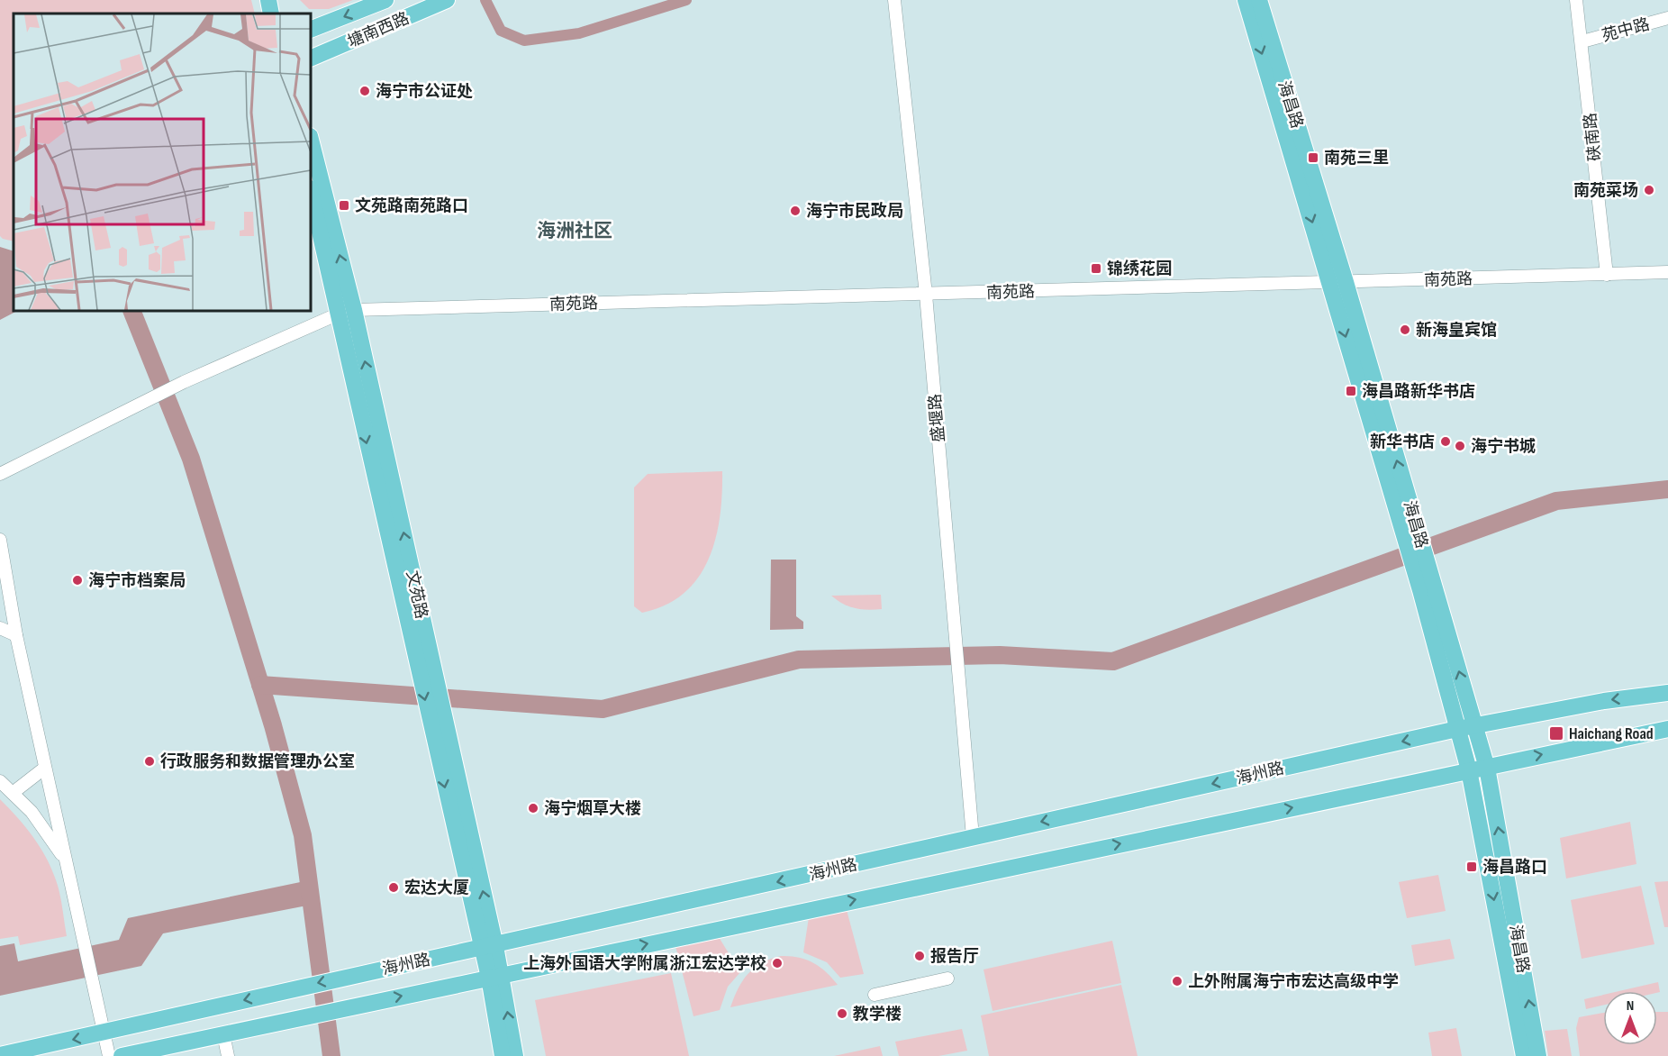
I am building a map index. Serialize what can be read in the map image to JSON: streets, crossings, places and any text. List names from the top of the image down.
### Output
{
  "streets": {
    "main road": [
      "塘南西路",
      "海昌路",
      "文苑路",
      "海州路"
    ],
    "street": [
      "苑中路",
      "硖南路",
      "南苑路",
      "盛堰路"
    ]
  },
  "crossings": [
    ["苑中路", "硖南路"],
    ["海昌路", "南苑路"],
    ["海昌路", "海州路"],
    ["硖南路", "南苑路"],
    ["南苑路", "盛堰路"],
    ["南苑路", "文苑路"],
    ["盛堰路", "海州路"],
    ["文苑路", "海州路"]
  ],
  "districts": ["海洲社区"],
  "places": {
    "other": [
      "海宁市公证处",
      "南苑菜场",
      "海宁市民政局",
      "新海皇宾馆",
      "新华书店",
      "海宁书城",
      "海宁市档案局",
      "行政服务和数据管理办公室",
      "海宁烟草大楼",
      "宏达大厦",
      "报告厅",
      "上海外国语大学附属浙江宏达学校",
      "上外附属海宁市宏达高级中学",
      "教学楼"
    ],
    "transit": [
      "南苑三里",
      "文苑路南苑路口",
      "锦绣花园",
      "海昌路新华书店",
      "Haichang Road",
      "海昌路口"
    ]
  },
  "north": "top"
}
